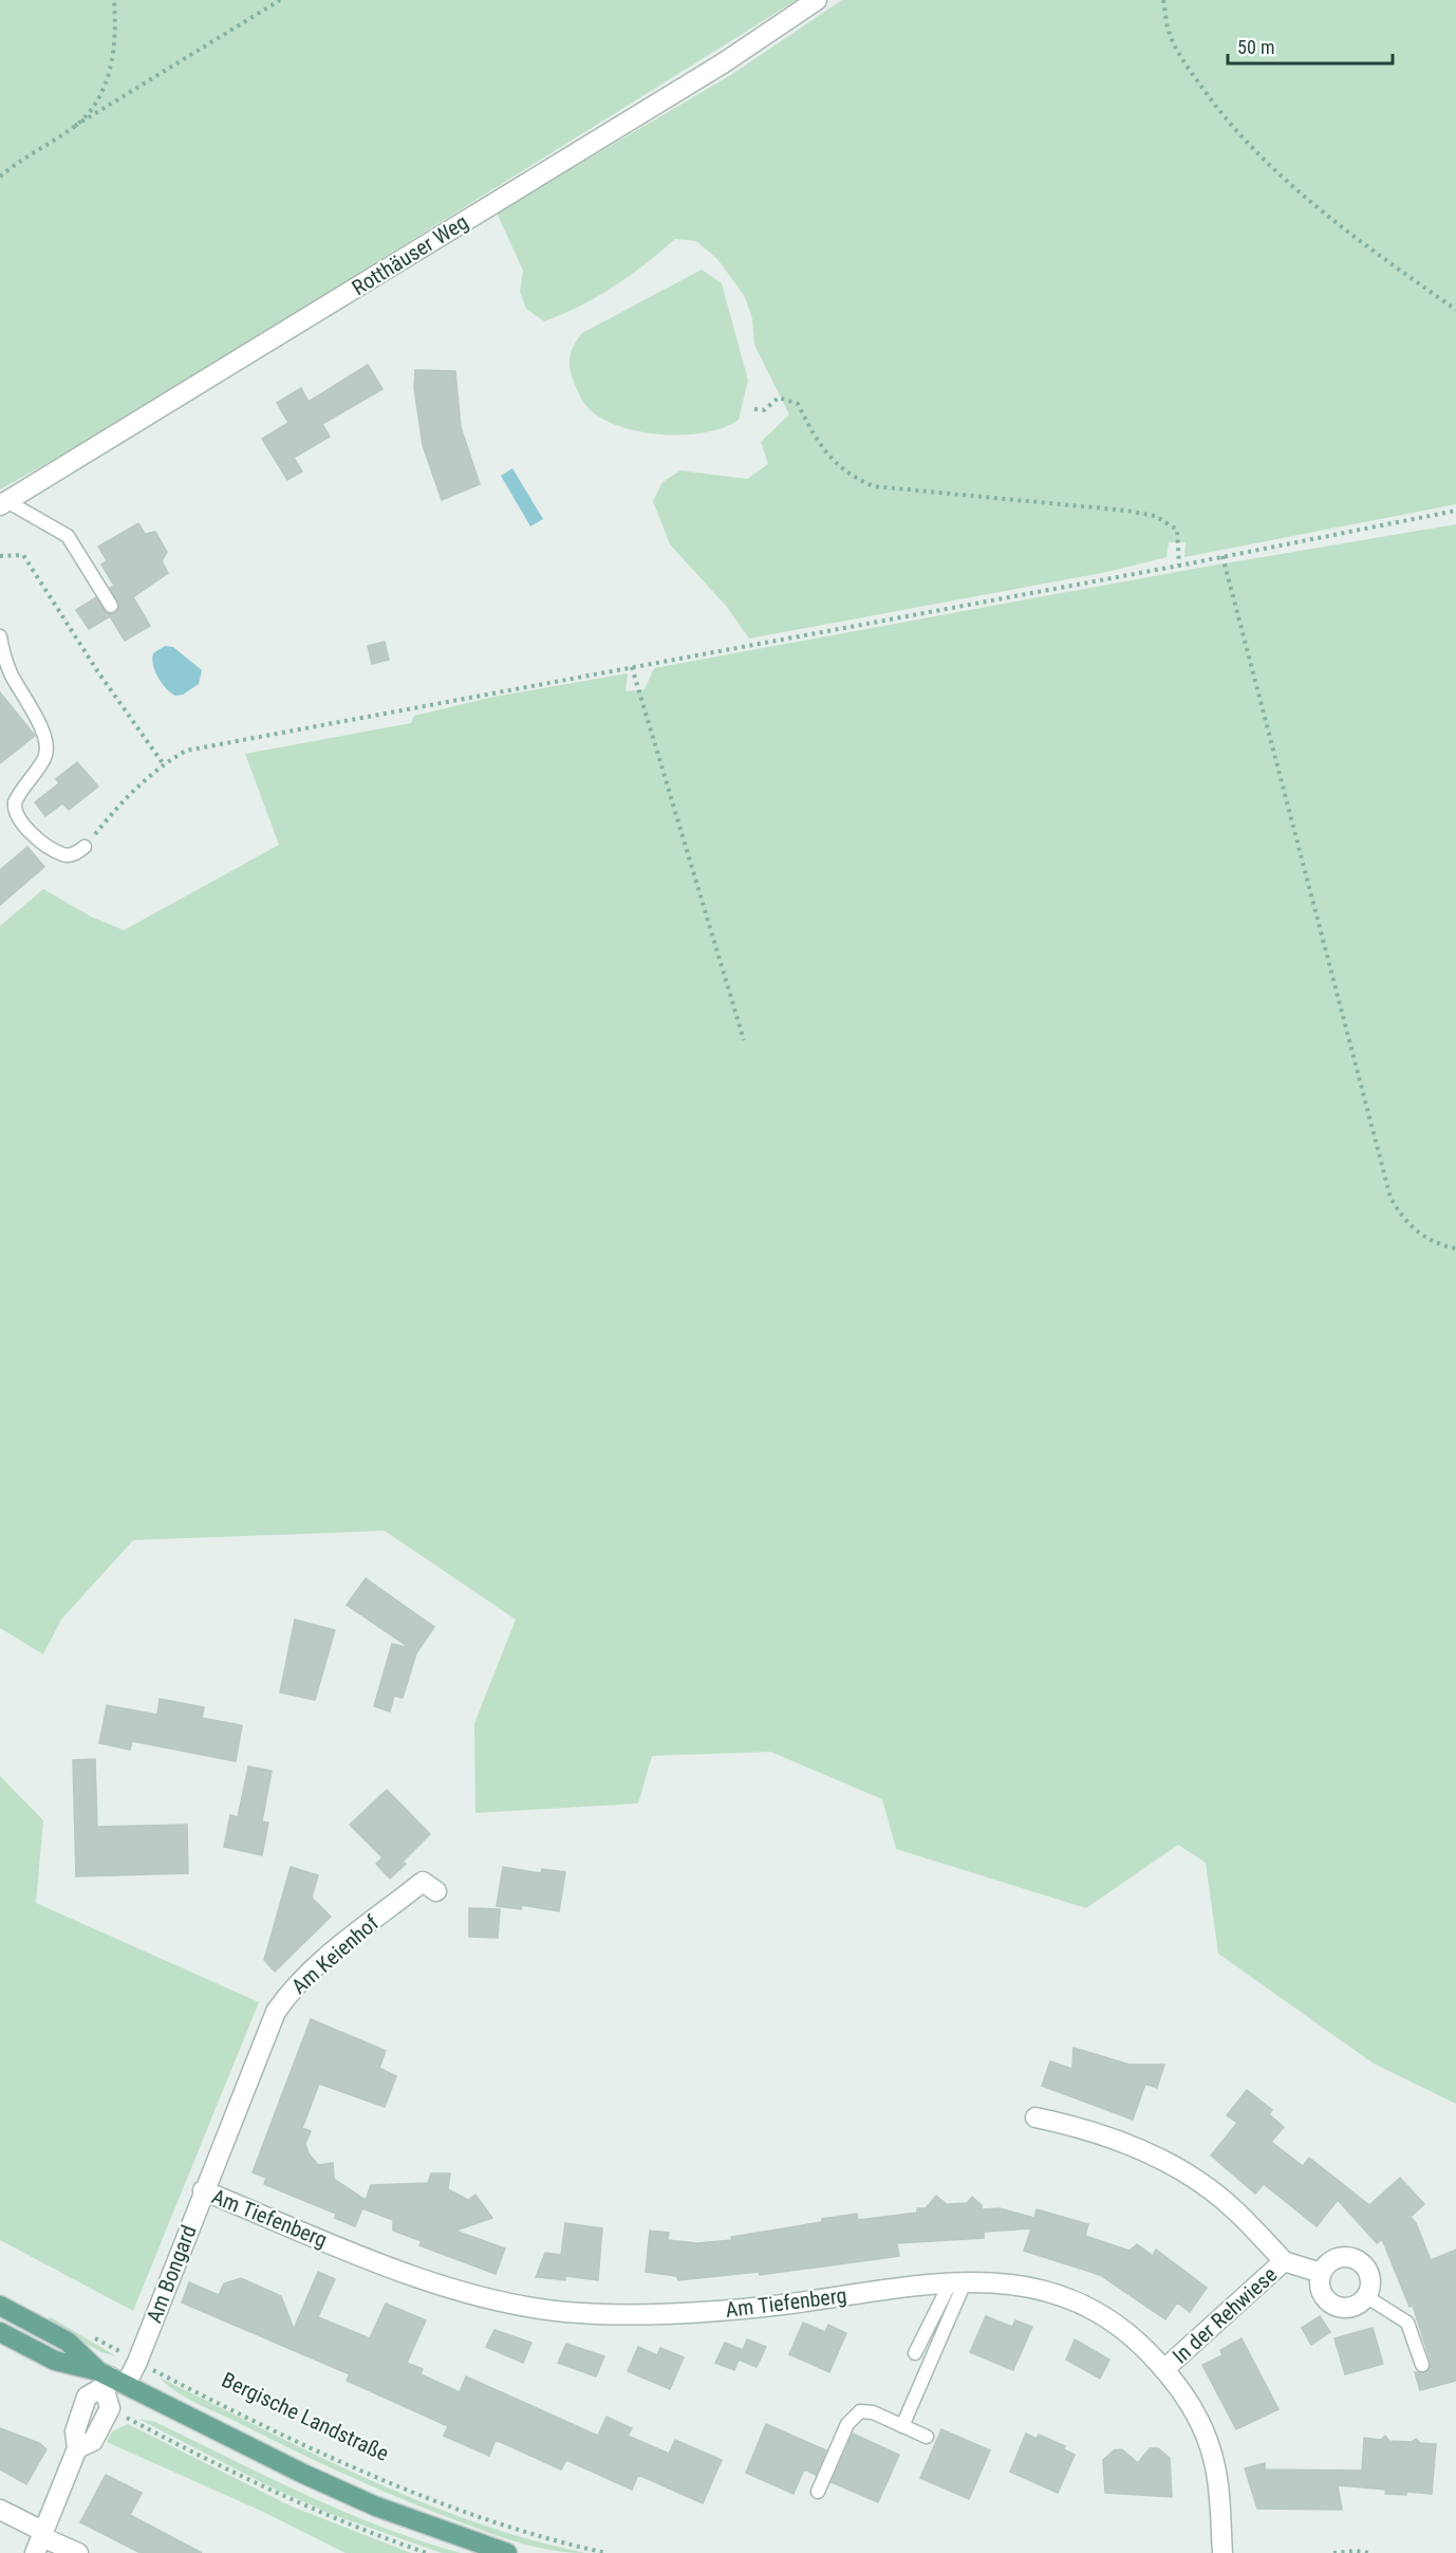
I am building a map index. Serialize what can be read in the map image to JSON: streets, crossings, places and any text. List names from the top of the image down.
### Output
{
  "streets": {
    "street": [
      "Rotthäuser Weg",
      "Am Keienhof",
      "Am Tiefenberg",
      "Am Bongard",
      "In der Rehwiese"
    ],
    "path": ["Bergische Landstraße"]
  },
  "crossings": [
    ["Am Keienhof", "Am Bongard"],
    ["Am Tiefenberg", "Am Bongard"],
    ["Am Tiefenberg", "In der Rehwiese"],
    ["Am Bongard", "Bergische Landstraße"]
  ],
  "scale_bar": "50 m"
}
